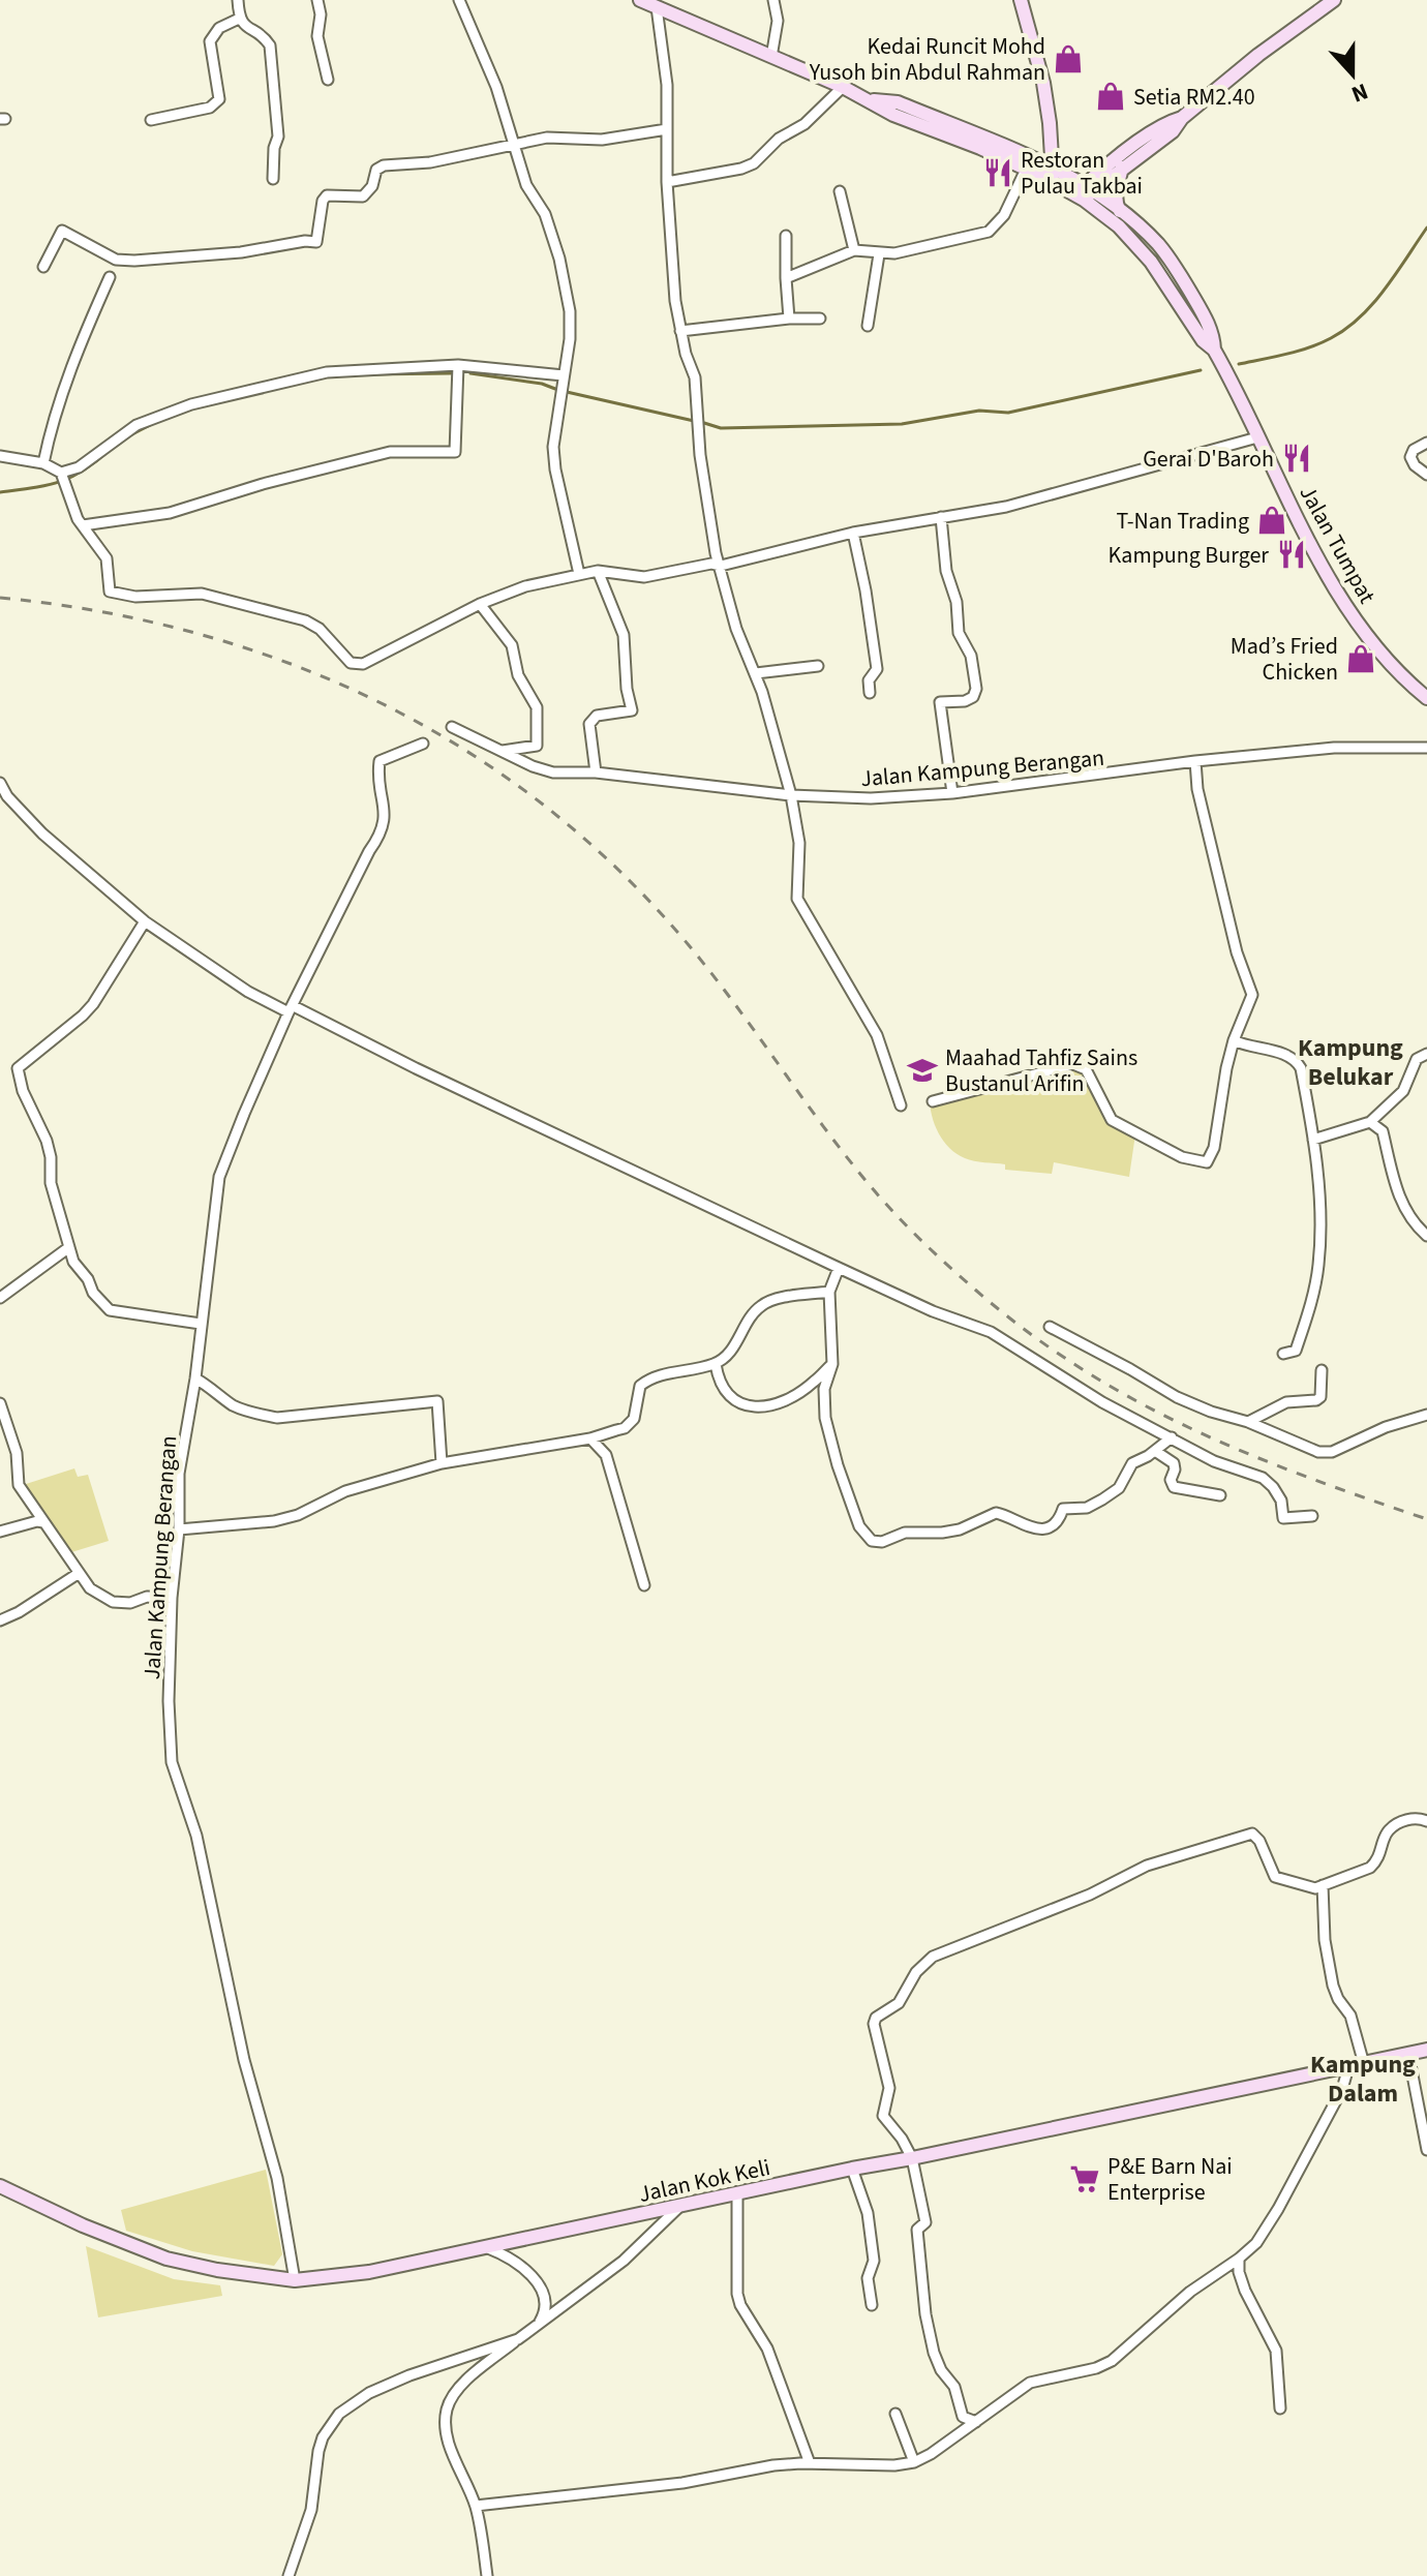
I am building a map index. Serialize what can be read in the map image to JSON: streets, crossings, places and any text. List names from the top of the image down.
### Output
{
  "streets": {
    "main road": ["Jalan Tumpat", "Jalan Kok Keli"],
    "street": ["Jalan Kampung Berangan"]
  },
  "crossings": [
    ["Jalan Kampung Berangan", "Jalan Kok Keli"]
  ],
  "districts": ["Kampung Belukar", "Kampung Dalam"],
  "places": {
    "shop": [
      "Kedai Runcit Mohd Yusoh bin Abdul Rahman",
      "Setia RM2.40",
      "T-Nan Trading",
      "Mad’s Fried Chicken"
    ],
    "restaurant": ["Restoran Pulau Takbai", "Gerai D'Baroh", "Kampung Burger"],
    "school or university": ["Maahad Tahfiz Sains Bustanul Arifin"],
    "supermarket": ["P&E Barn Nai Enterprise"]
  },
  "north": "bottom"
}
